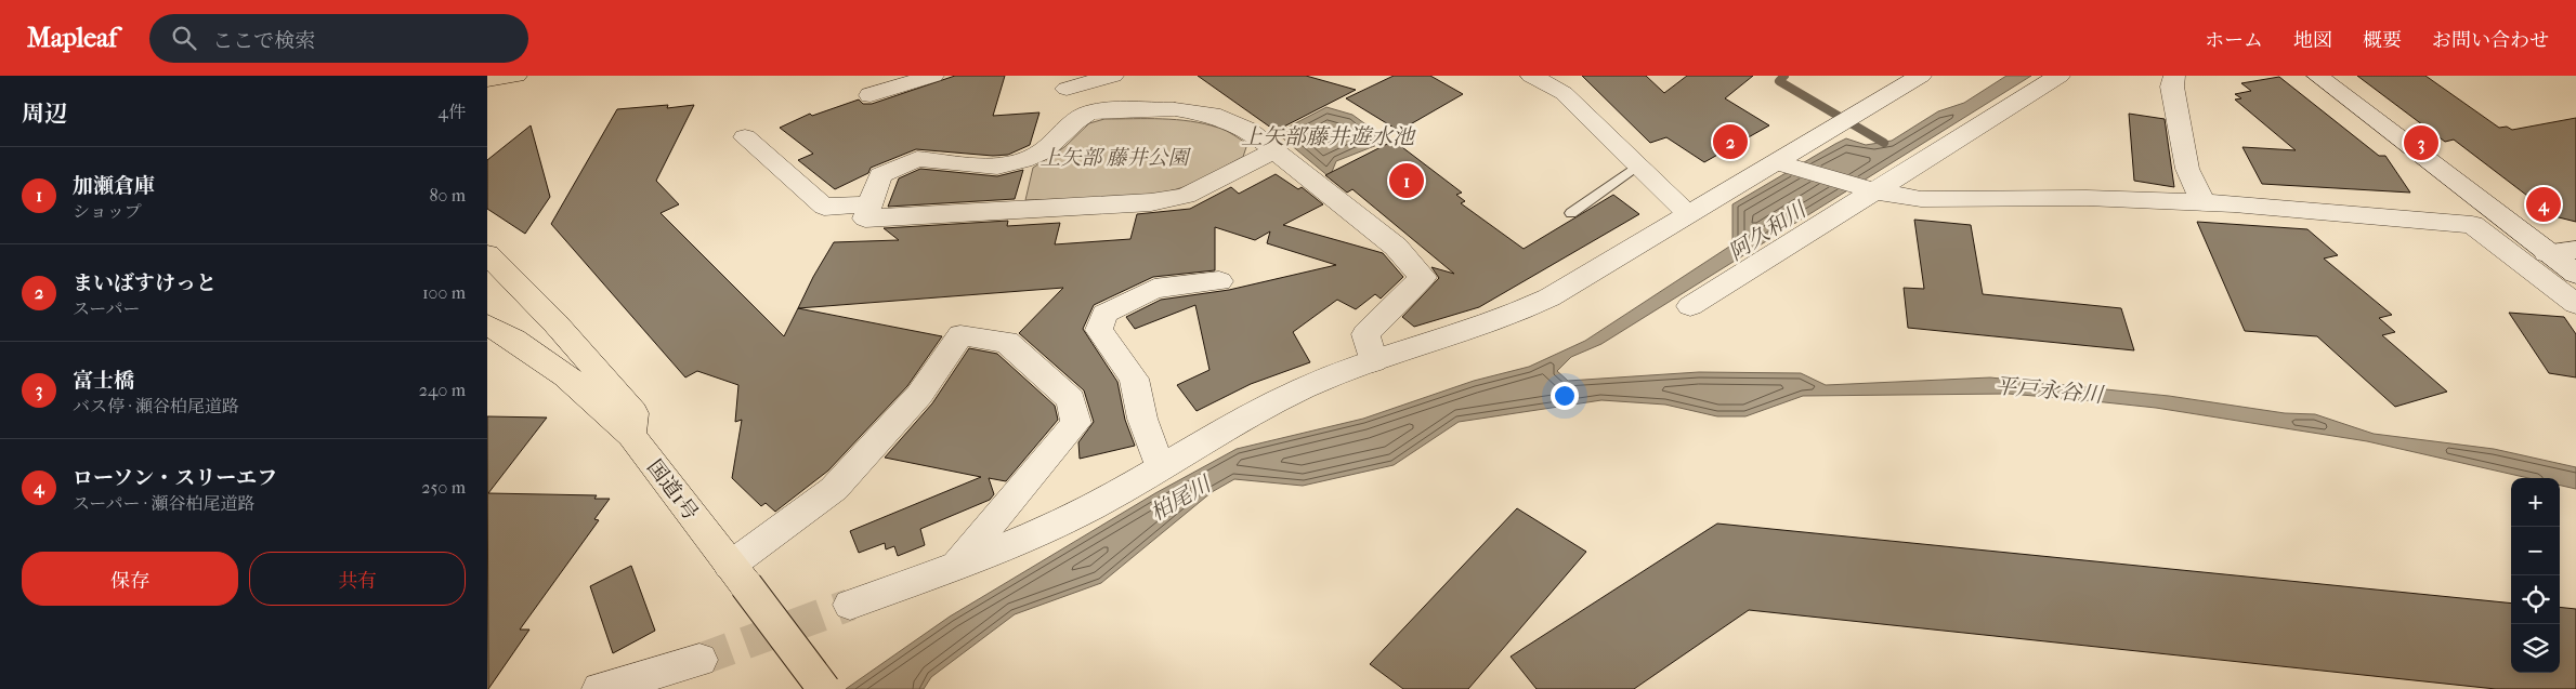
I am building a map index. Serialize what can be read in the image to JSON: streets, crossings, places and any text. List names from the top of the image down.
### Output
{
  "streets": {
    "highway": ["国道1号"]
  },
  "water": [
    "上矢部藤井遊水池",
    "阿久和川",
    "平戸永谷川",
    "柏尾川"
  ],
  "parks": ["上矢部 藤井公園"],
  "page": {
    "header": "Mapleaf",
    "search": "ここで検索",
    "nav": [
      "ホーム",
      "地図",
      "概要",
      "お問い合わせ"
    ],
    "heading": ["周辺", "4件"],
    "pins": [
      "2",
      "3",
      "1",
      "4"
    ],
    "list": [
      {
        "mark": "1",
        "name": "加瀬倉庫",
        "note": "ショップ",
        "value": "80 m"
      },
      {
        "mark": "2",
        "name": "まいばすけっと",
        "note": "スーパー",
        "value": "100 m"
      },
      {
        "mark": "3",
        "name": "富士橋",
        "note": "バス停 · 瀬谷柏尾道路",
        "value": "240 m"
      },
      {
        "mark": "4",
        "name": "ローソン・スリーエフ",
        "note": "スーパー · 瀬谷柏尾道路",
        "value": "250 m"
      }
    ],
    "map_buttons": ["+", "−"],
    "buttons": ["保存", "共有"]
  }
}
